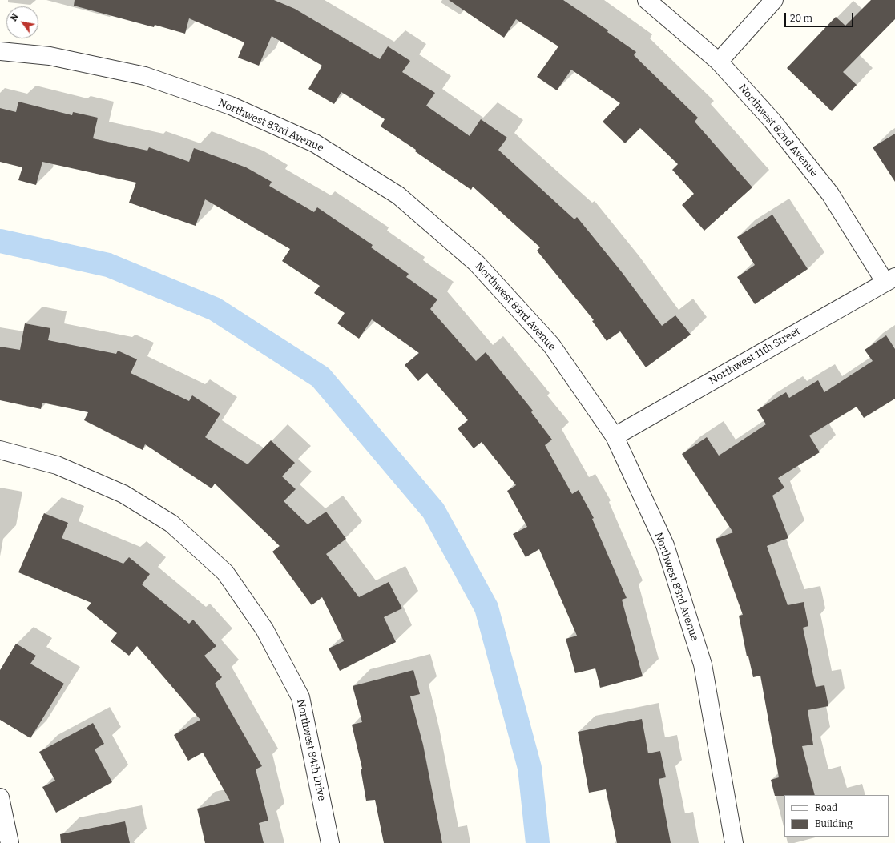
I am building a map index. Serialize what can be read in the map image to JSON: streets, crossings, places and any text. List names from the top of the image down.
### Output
{
  "streets": {
    "street": [
      "Northwest 83rd Avenue",
      "Northwest 82nd Avenue",
      "Northwest 11th Street",
      "Northwest 84th Drive"
    ]
  },
  "crossings": [
    ["Northwest 83rd Avenue", "Northwest 11th Street"],
    ["Northwest 82nd Avenue", "Northwest 11th Street"]
  ],
  "legend": ["Road", "Building"],
  "scale_bar": "20 m",
  "north": "top left"
}
